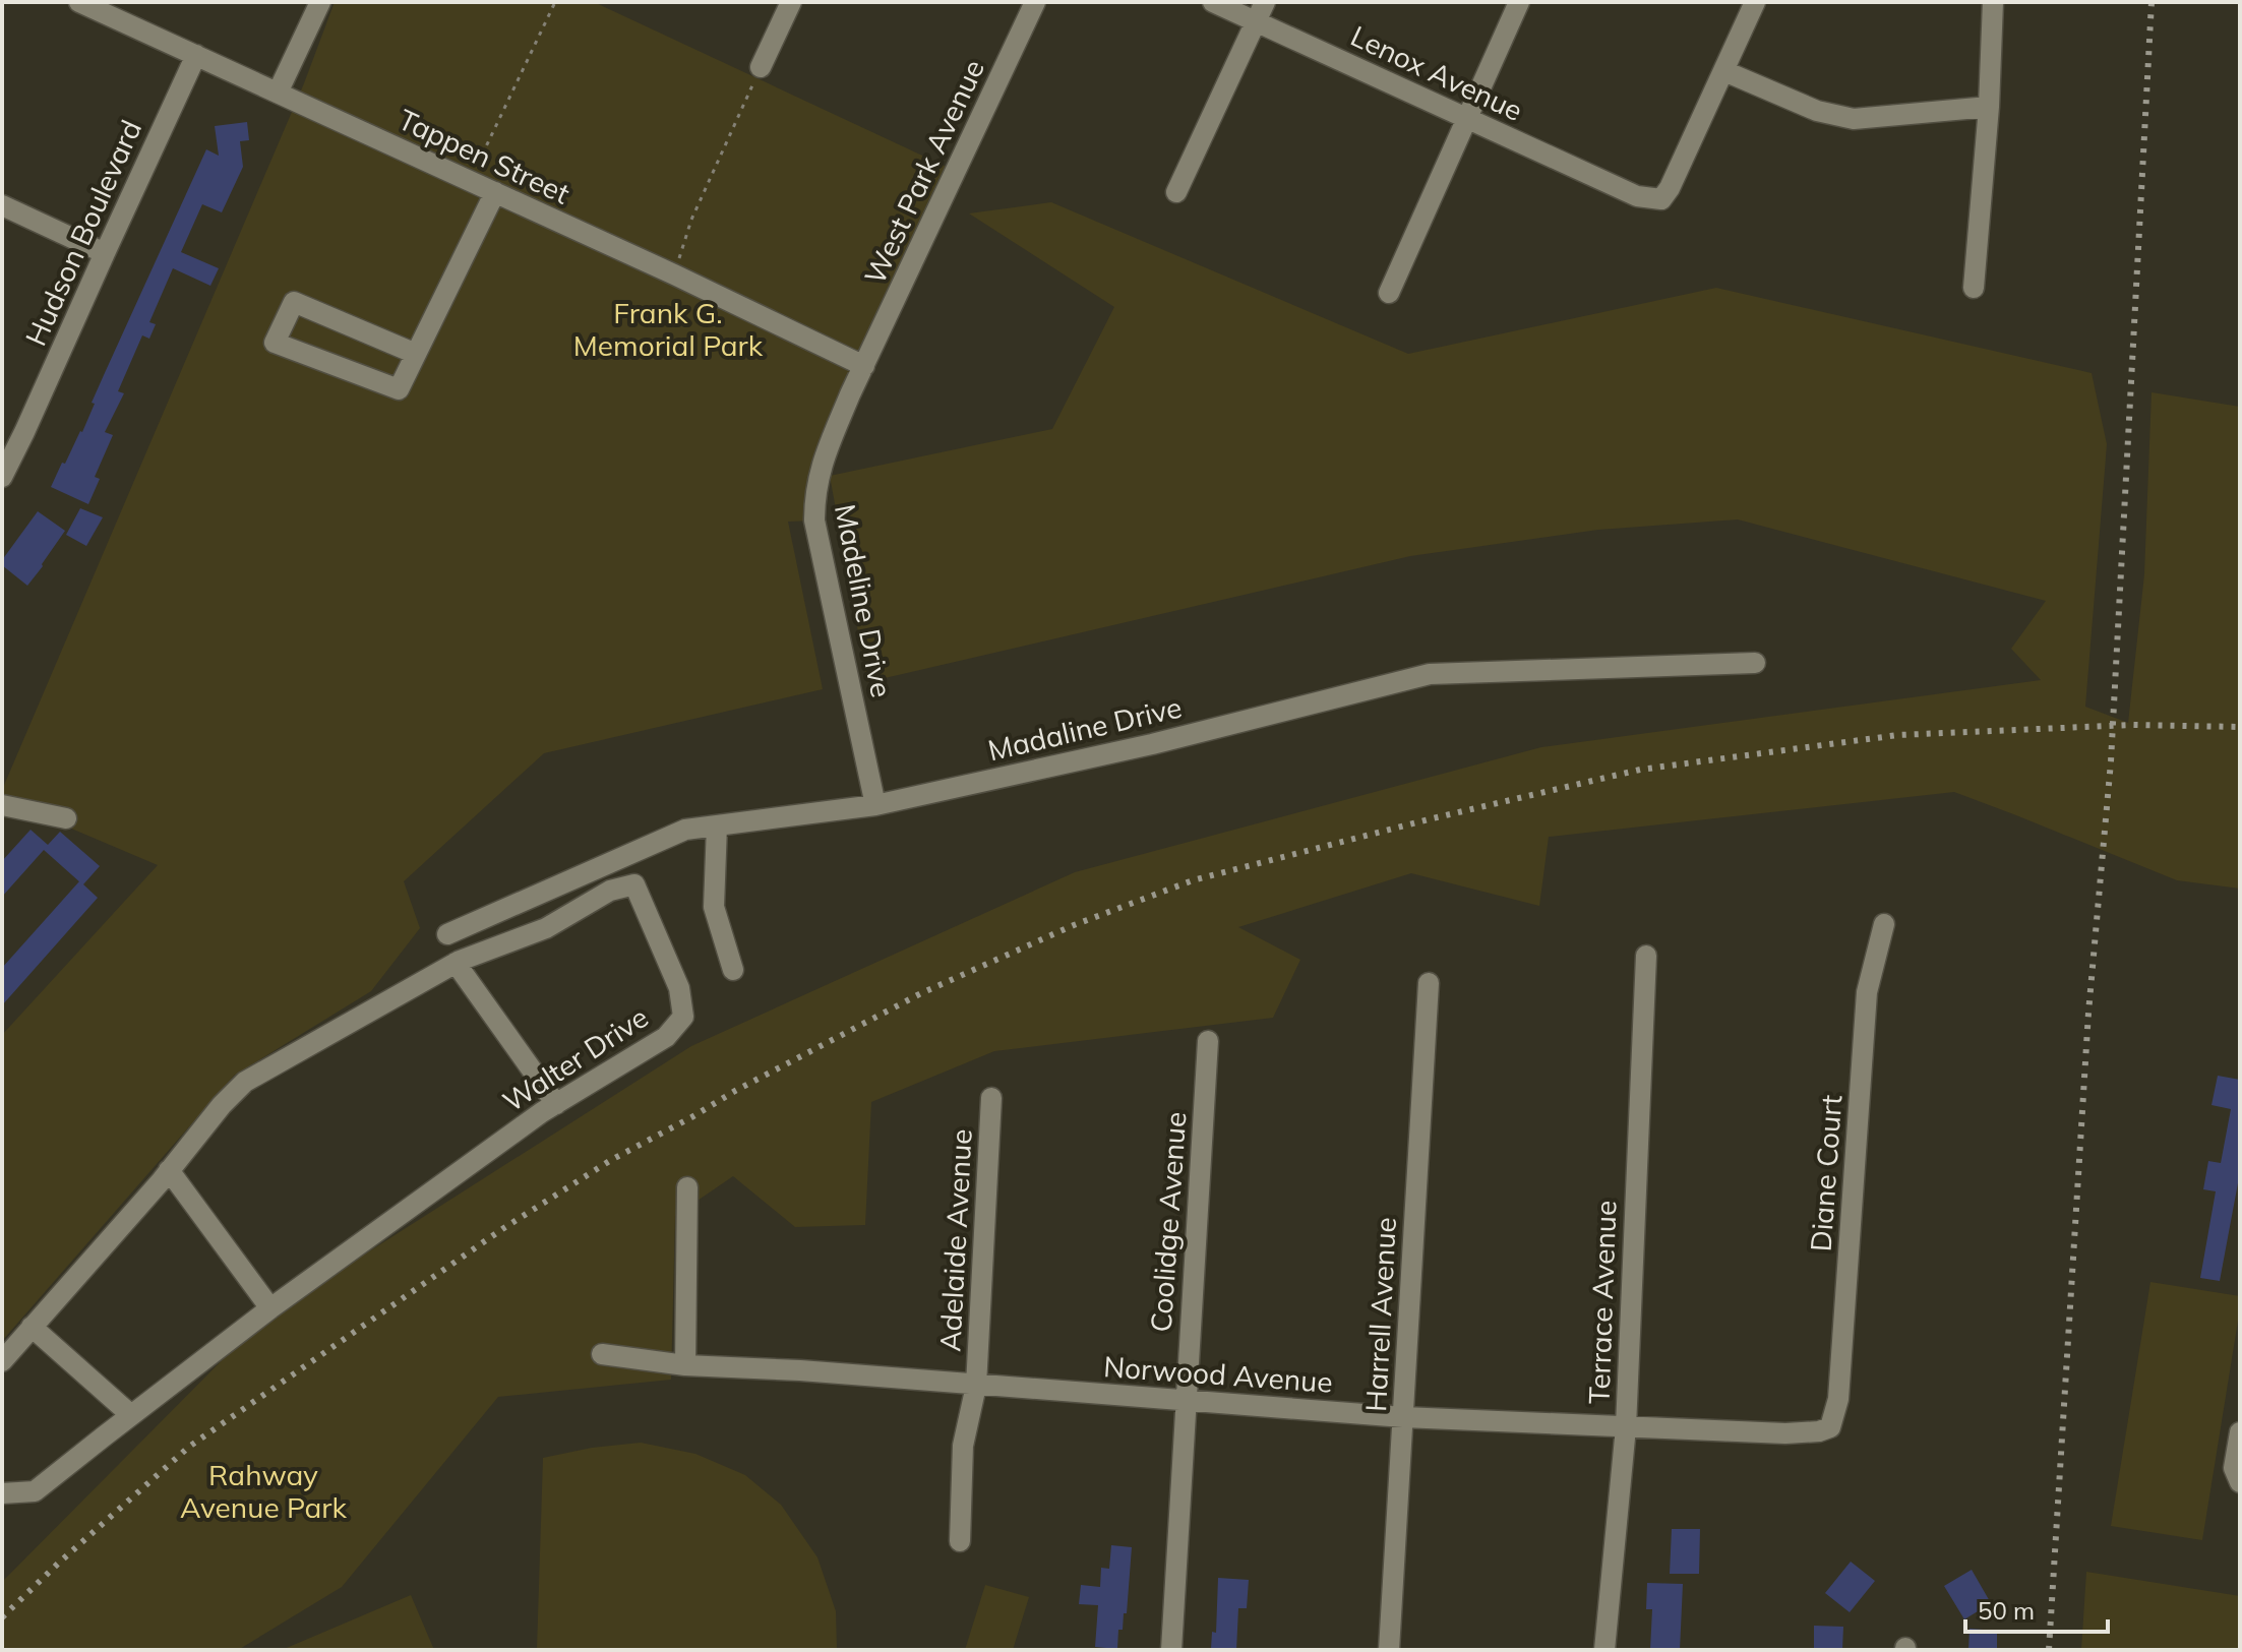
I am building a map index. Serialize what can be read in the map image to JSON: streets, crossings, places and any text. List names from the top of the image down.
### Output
{
  "streets": {
    "street": [
      "Lenox Avenue",
      "Tappen Street",
      "West Park Avenue",
      "Hudson Boulevard",
      "Madeline Drive",
      "Madaline Drive",
      "Walter Drive",
      "Diane Court",
      "Coolidge Avenue",
      "Adelaide Avenue",
      "Terrace Avenue",
      "Harrell Avenue",
      "Norwood Avenue"
    ]
  },
  "crossings": [
    ["Tappen Street", "West Park Avenue"],
    ["Tappen Street", "Hudson Boulevard"],
    ["Tappen Street", "Madeline Drive"],
    ["West Park Avenue", "Madeline Drive"],
    ["Madeline Drive", "Madaline Drive"],
    ["Diane Court", "Norwood Avenue"],
    ["Coolidge Avenue", "Norwood Avenue"],
    ["Adelaide Avenue", "Norwood Avenue"],
    ["Terrace Avenue", "Norwood Avenue"],
    ["Harrell Avenue", "Norwood Avenue"]
  ],
  "parks": ["Frank G. Memorial Park", "Rahway Avenue Park"],
  "scale_bar": "50 m"
}
